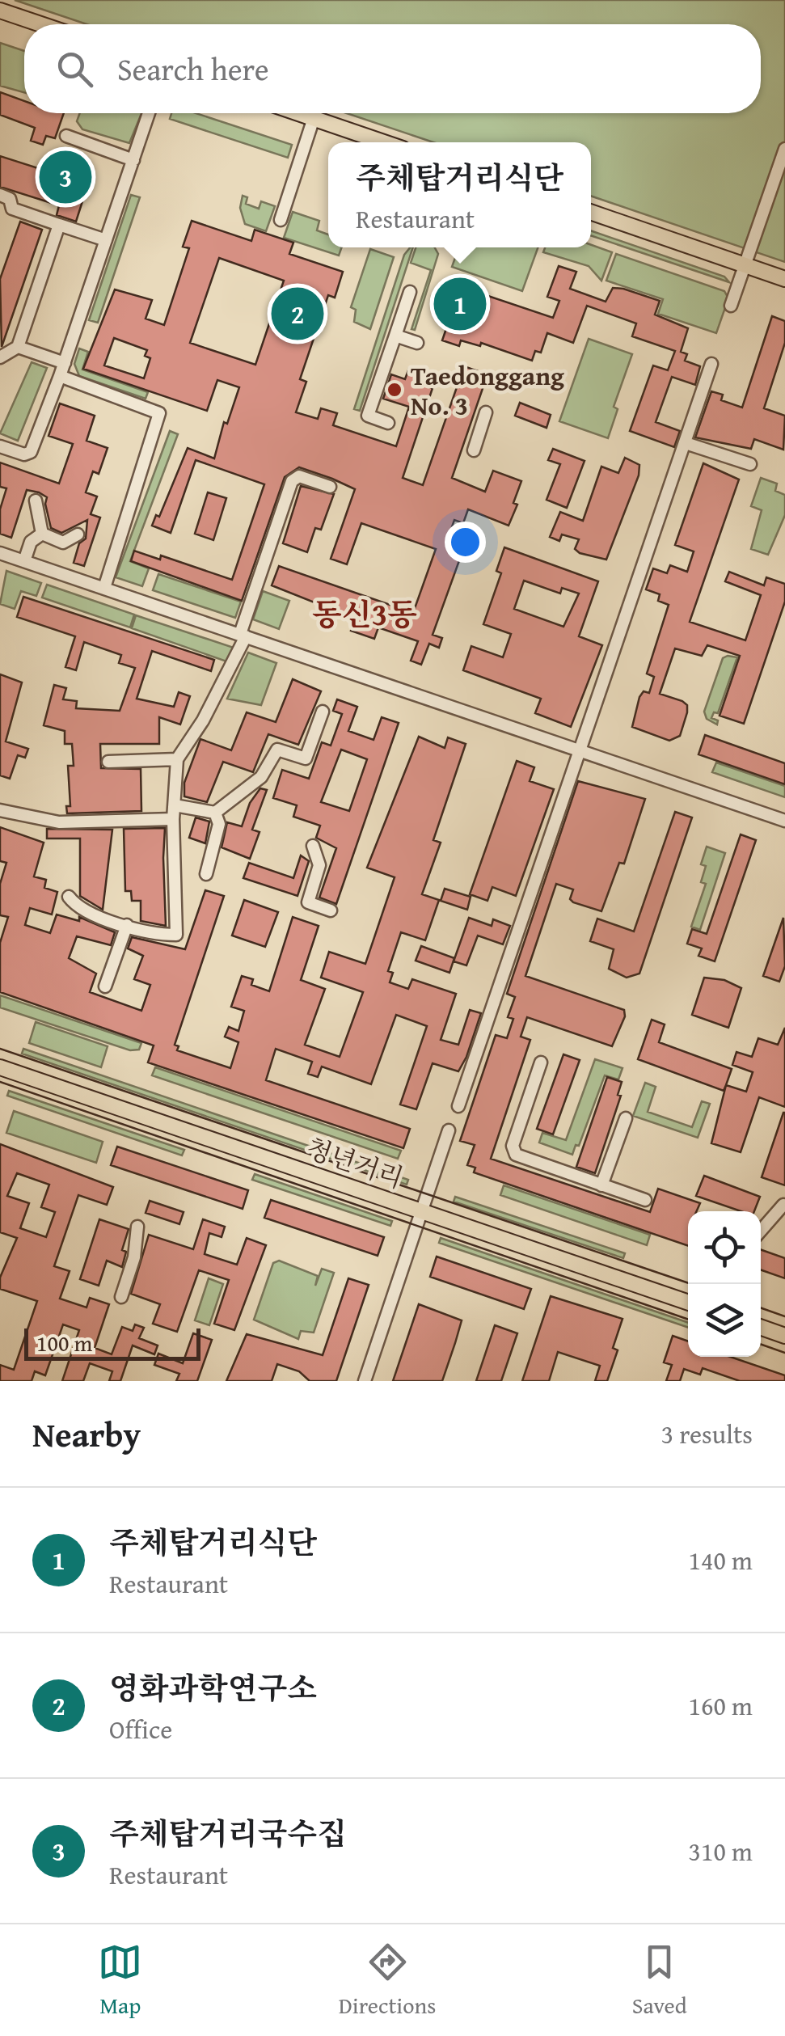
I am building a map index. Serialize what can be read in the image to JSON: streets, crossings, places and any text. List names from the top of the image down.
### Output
{
  "streets": {
    "main road": ["청년거리"]
  },
  "districts": ["동신3동"],
  "places": ["Taedonggang No. 3"],
  "scale_bar": "100 m",
  "page": {
    "search": "Search here",
    "popup": ["주체탑거리식단", "Restaurant"],
    "pins": ["3", "1", "2"],
    "scale": "100 m",
    "heading": ["Nearby", "3 results"],
    "list": [
      {
        "mark": "1",
        "name": "주체탑거리식단",
        "note": "Restaurant",
        "value": "140 m"
      },
      {
        "mark": "2",
        "name": "영화과학연구소",
        "note": "Office",
        "value": "160 m"
      },
      {
        "mark": "3",
        "name": "주체탑거리국수집",
        "note": "Restaurant",
        "value": "310 m"
      }
    ],
    "nav": ["Map", "Directions", "Saved"]
  }
}
